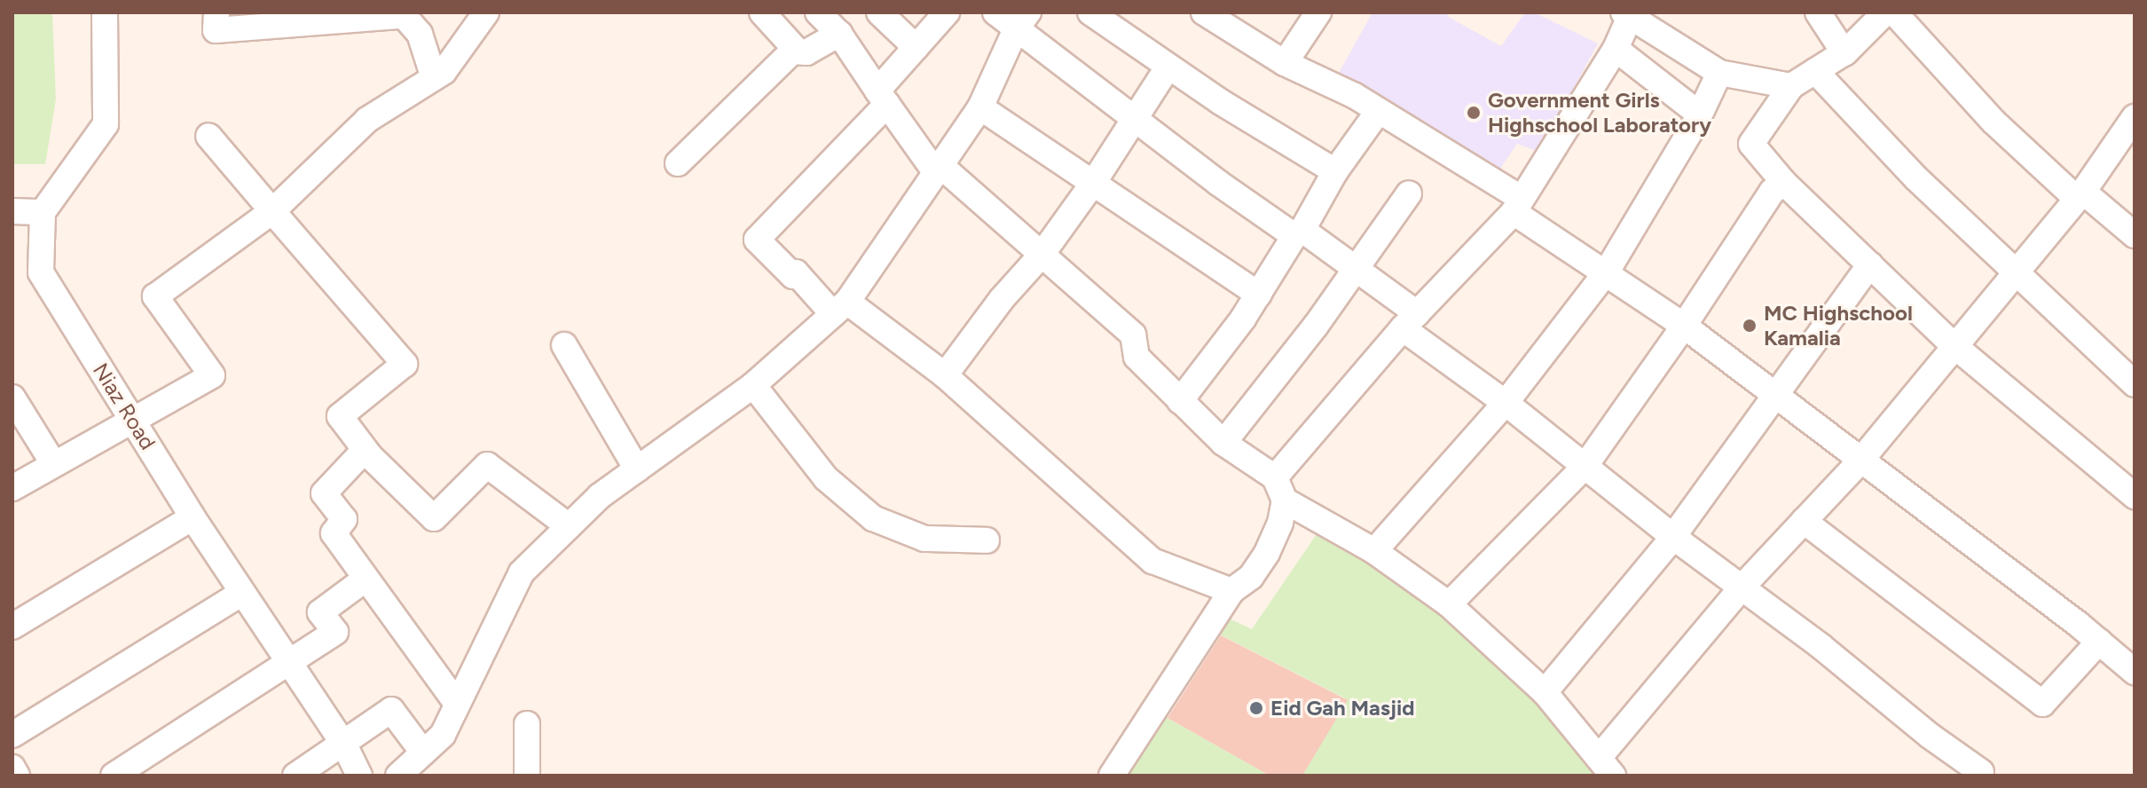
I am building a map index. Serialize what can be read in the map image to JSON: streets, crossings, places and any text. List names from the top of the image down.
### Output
{
  "streets": {
    "street": ["Niaz Road"]
  },
  "places": ["Government Girls Highschool Laboratory", "MC Highschool Kamalia", "Eid Gah Masjid"]
}
